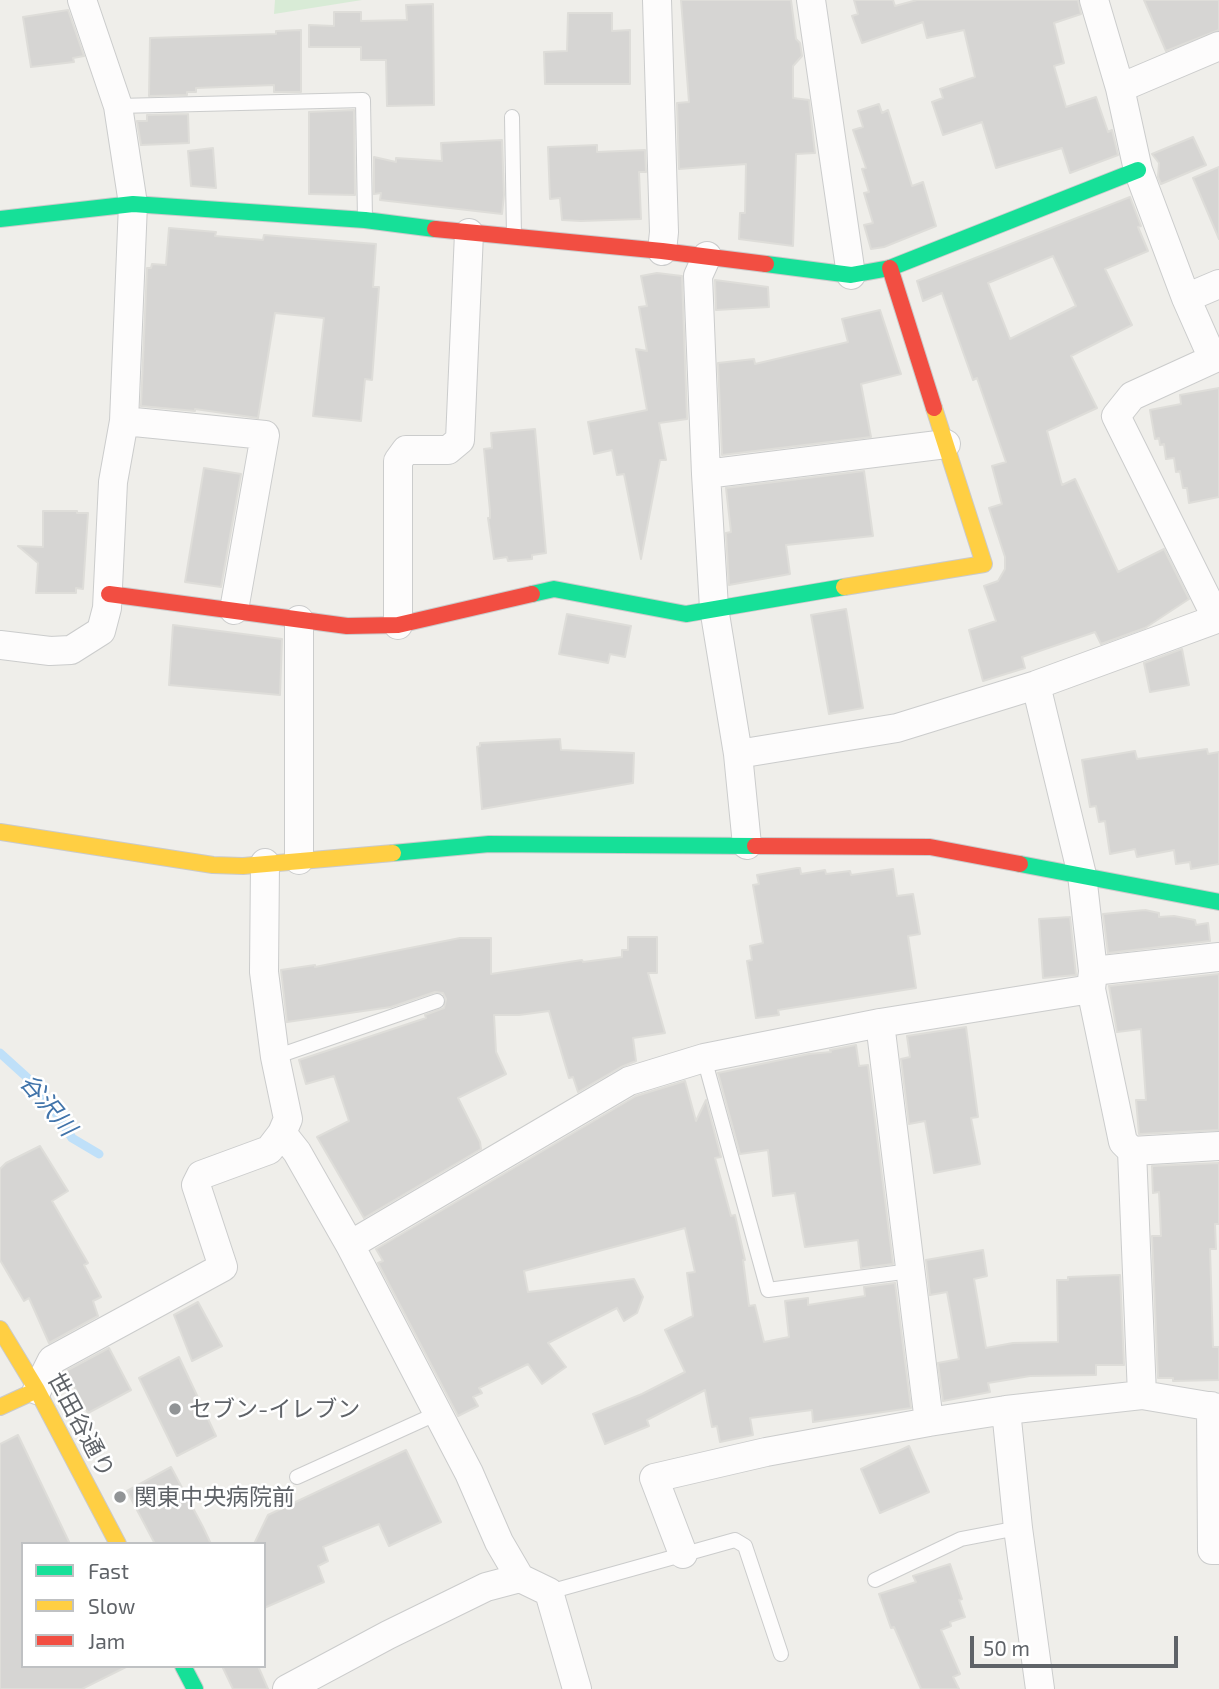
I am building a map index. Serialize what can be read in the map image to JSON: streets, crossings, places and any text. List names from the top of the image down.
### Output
{
  "streets": {
    "street": ["世田谷通り"]
  },
  "water": ["谷沢川"],
  "places": ["セブン-イレブン", "関東中央病院前"],
  "legend": ["Fast", "Slow", "Jam"],
  "scale_bar": "50 m"
}
